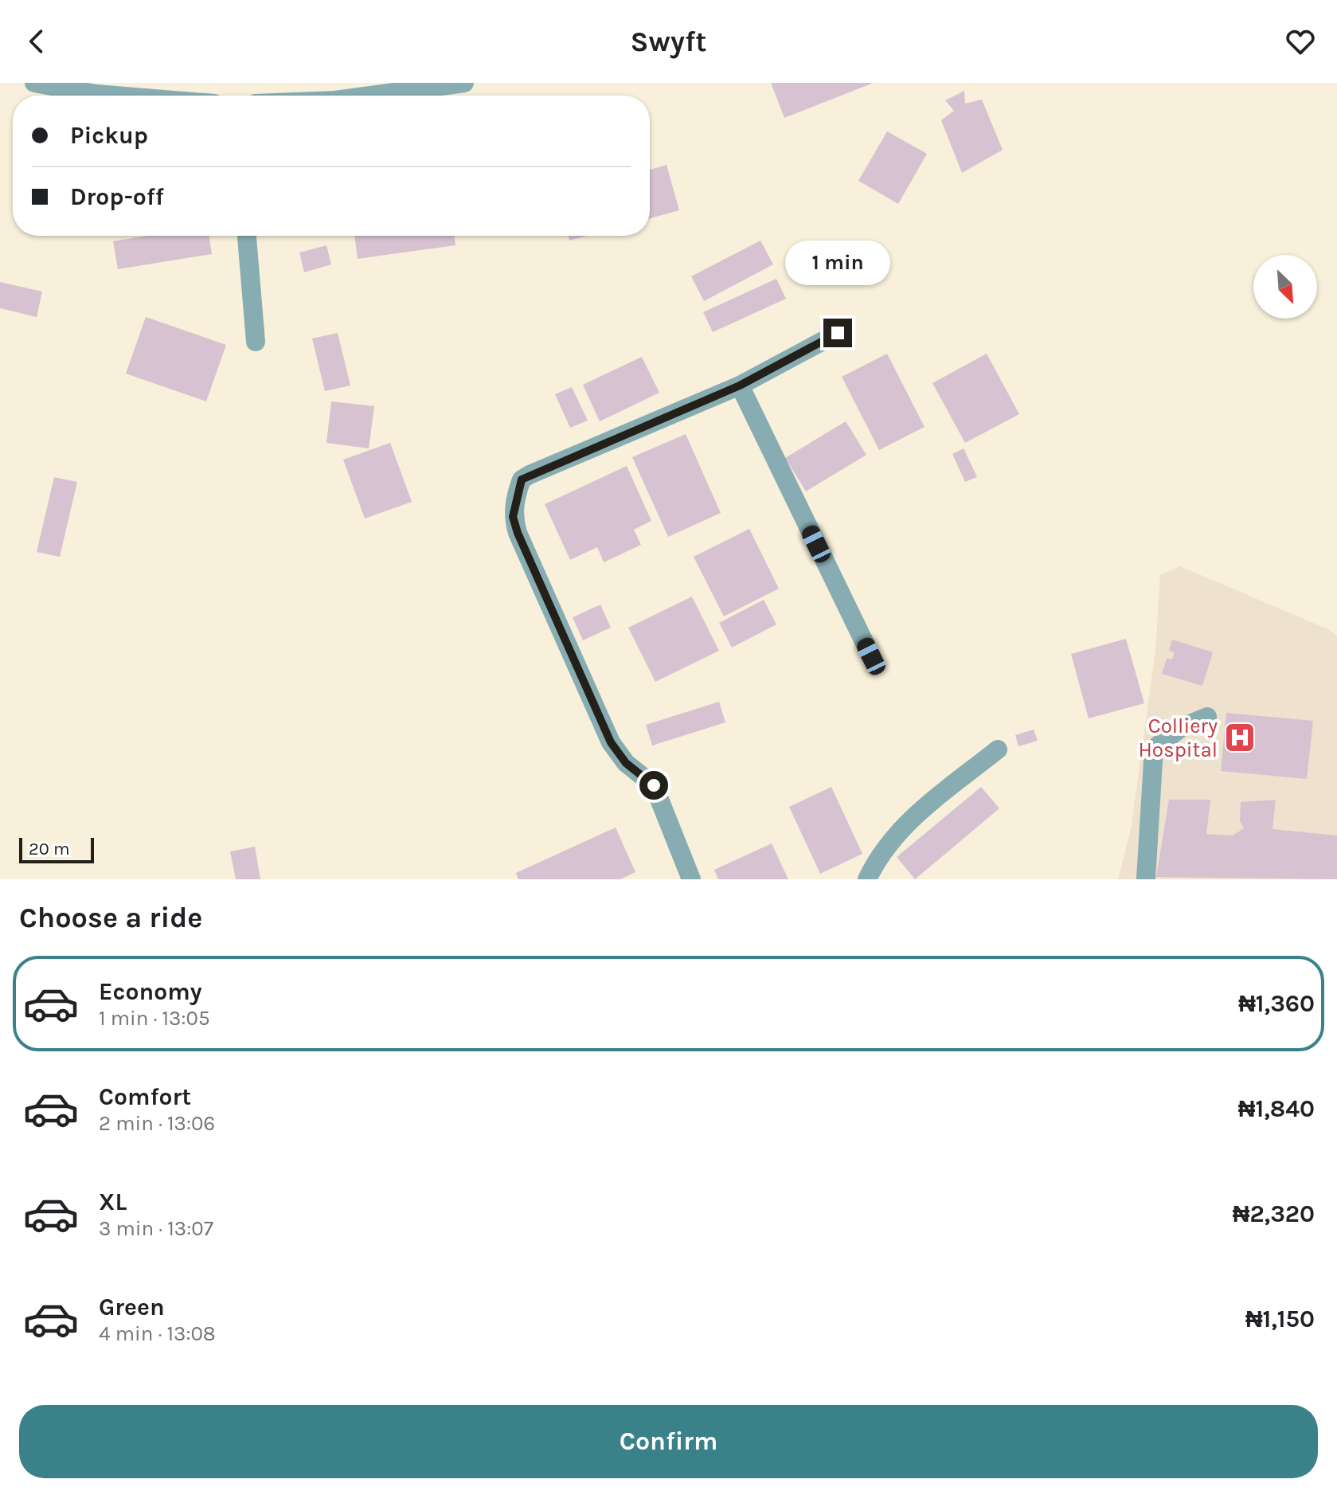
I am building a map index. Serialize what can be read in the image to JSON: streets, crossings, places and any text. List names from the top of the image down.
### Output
{
  "places": {
    "hospital": ["Colliery Hospital"]
  },
  "scale_bar": "20 m",
  "north": "bottom right",
  "page": {
    "header": "Swyft",
    "banner": ["Pickup", "Drop-off"],
    "bubble": "1 min",
    "scale": "20 m",
    "heading": "Choose a ride",
    "list": [
      {
        "name": "Economy",
        "note": "1 min · 13:05",
        "value": "₦1,360"
      },
      {
        "name": "Comfort",
        "note": "2 min · 13:06",
        "value": "₦1,840"
      },
      {
        "name": "XL",
        "note": "3 min · 13:07",
        "value": "₦2,320"
      },
      {
        "name": "Green",
        "note": "4 min · 13:08",
        "value": "₦1,150"
      }
    ],
    "buttons": "Confirm"
  }
}
